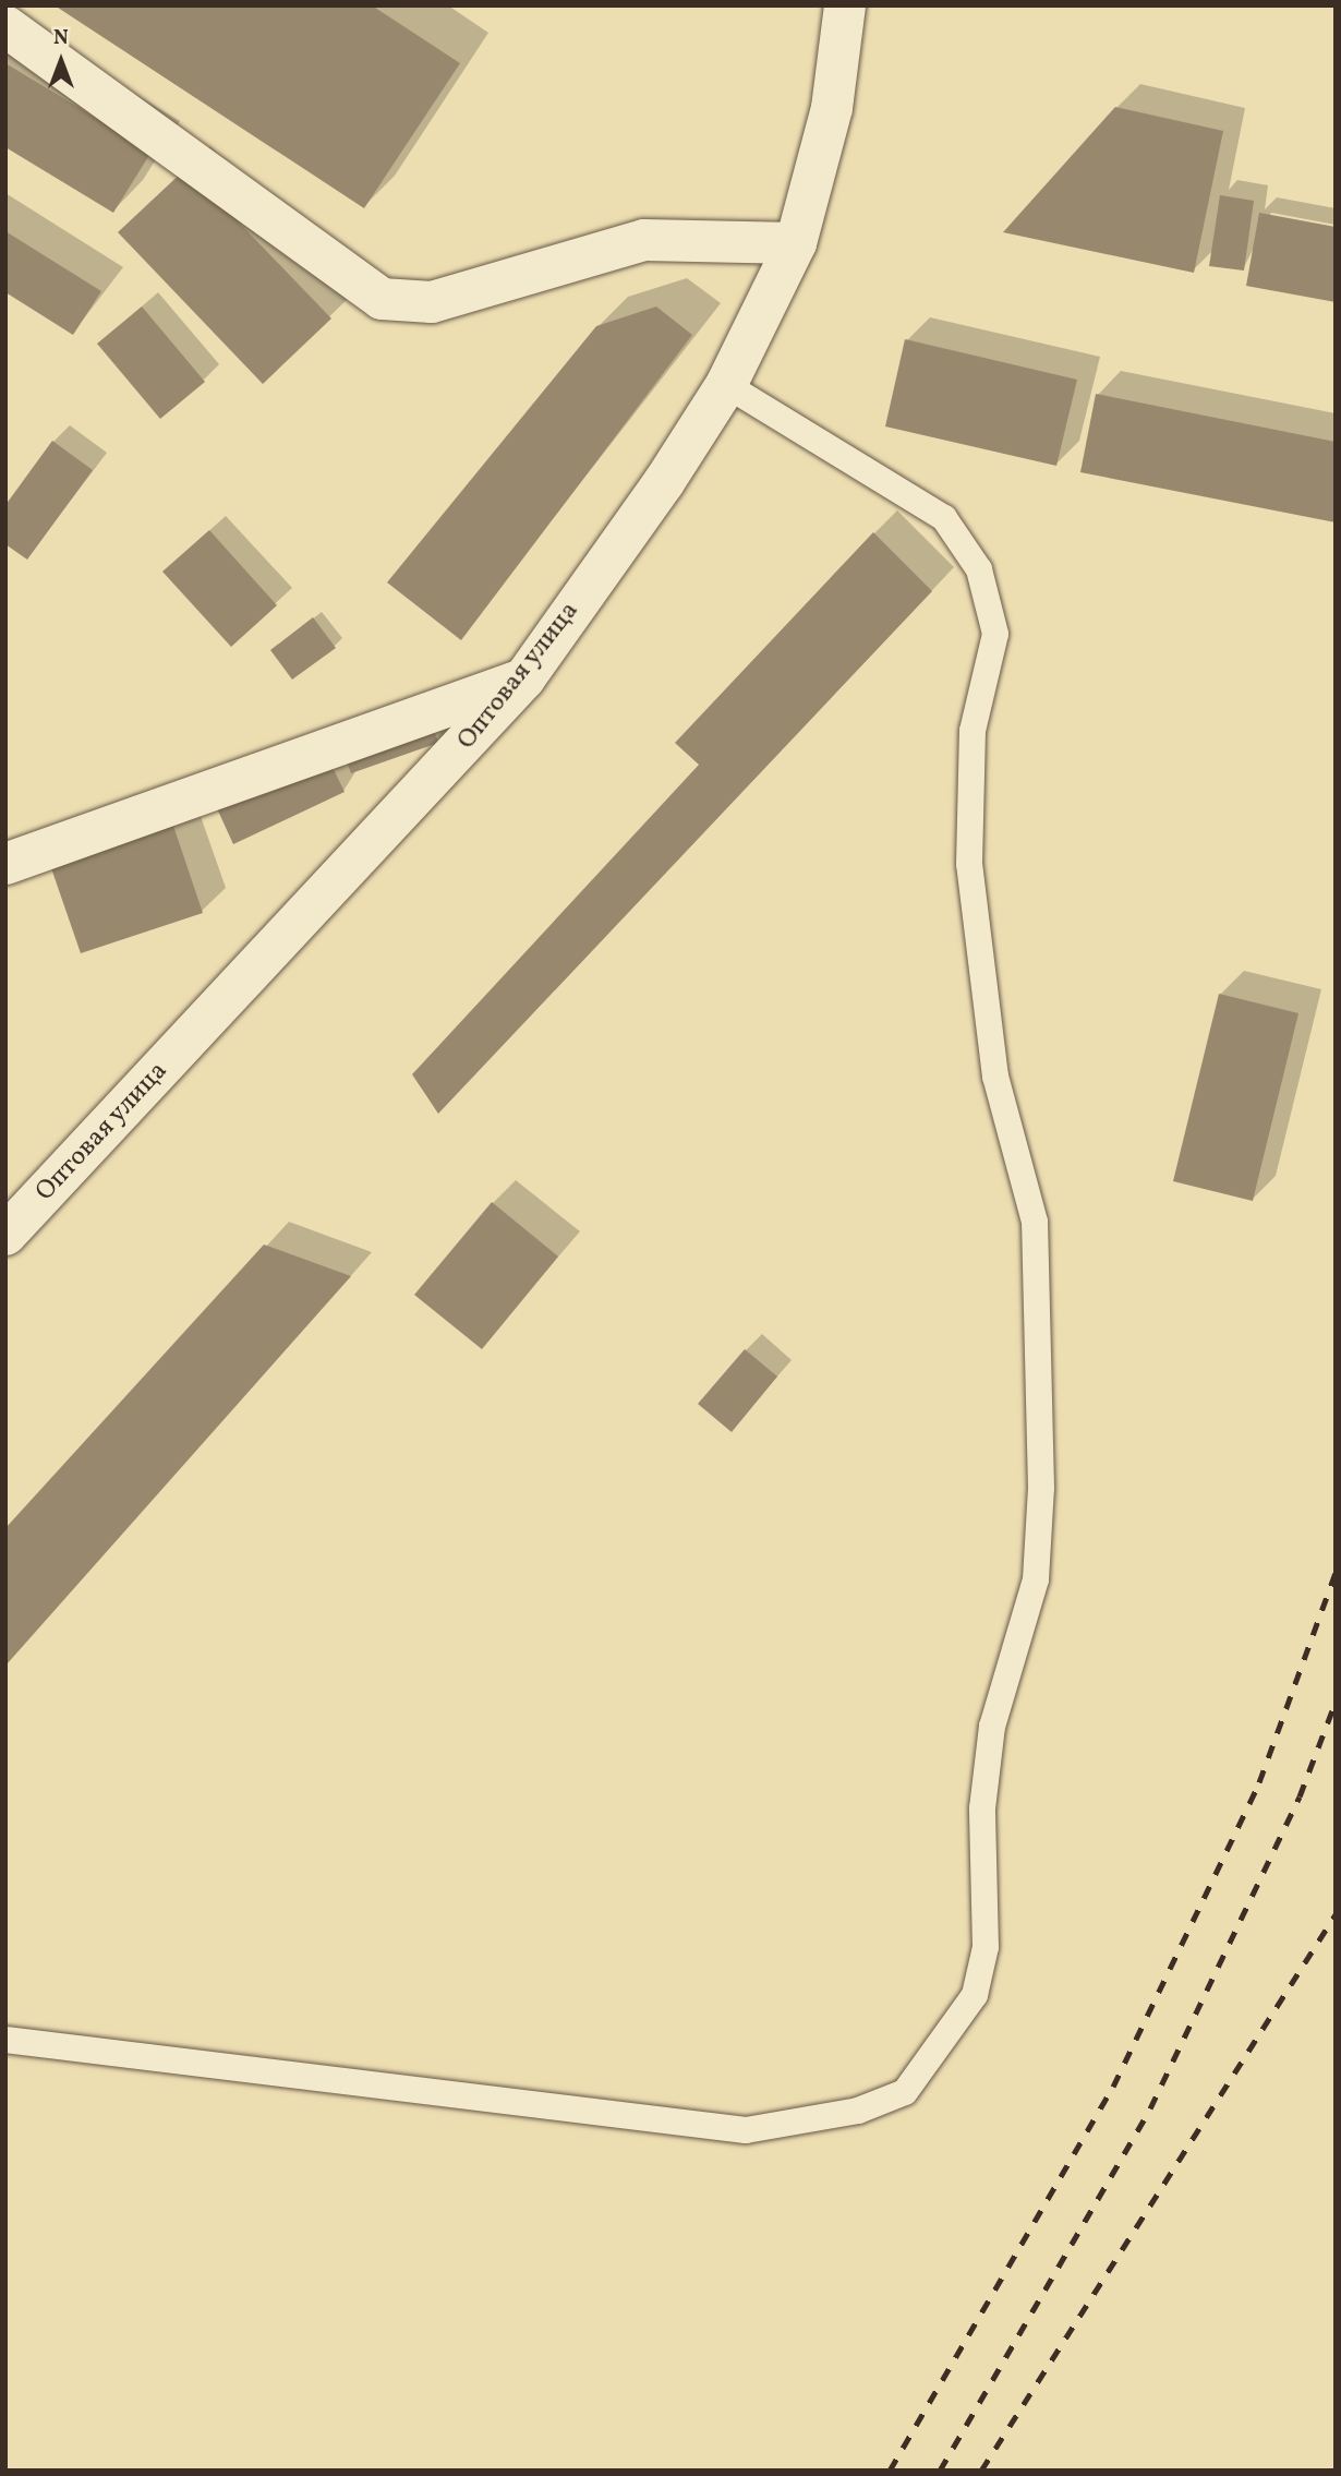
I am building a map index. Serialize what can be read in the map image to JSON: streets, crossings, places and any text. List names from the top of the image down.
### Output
{
  "streets": {
    "street": ["Оптовая улица"]
  },
  "north": "top"
}
